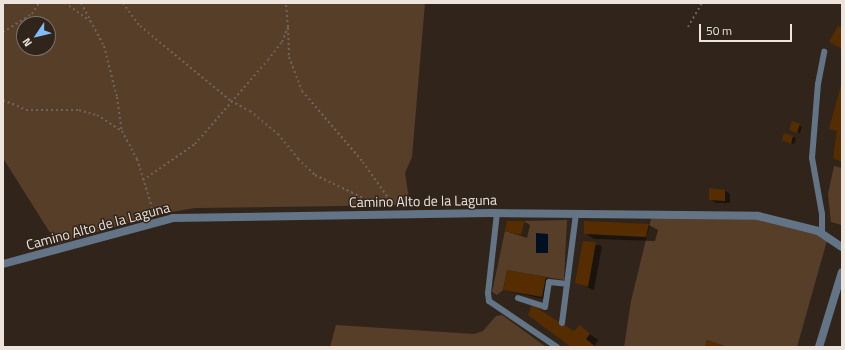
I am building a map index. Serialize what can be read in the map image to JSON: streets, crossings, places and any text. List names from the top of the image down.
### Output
{
  "streets": {
    "street": ["Camino Alto de la Laguna"]
  },
  "scale_bar": "50 m",
  "north": "bottom left"
}
